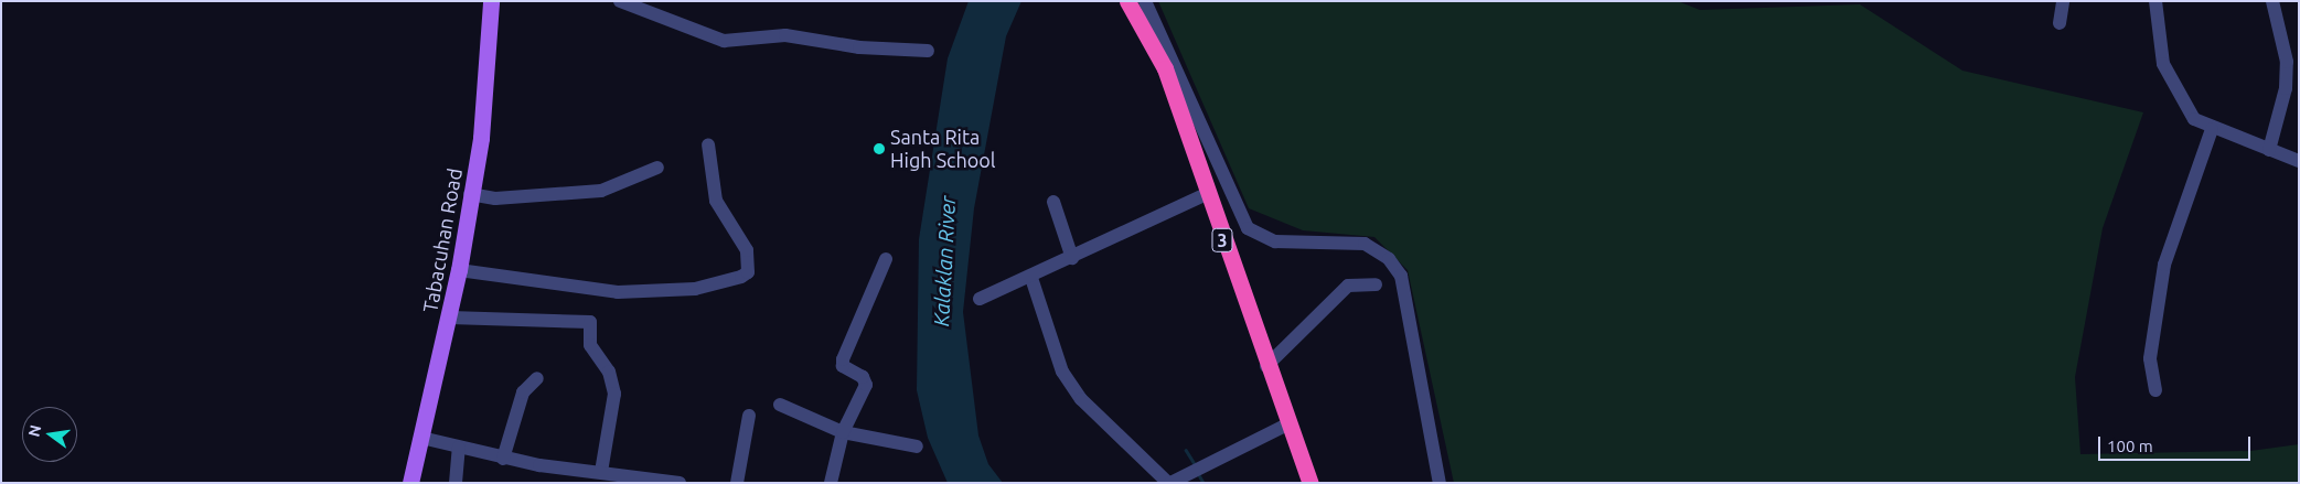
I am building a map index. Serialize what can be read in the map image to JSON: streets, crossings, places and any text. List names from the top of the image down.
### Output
{
  "streets": {
    "highway": ["3"],
    "main road": ["Tabacuhan Road"]
  },
  "water": ["Kalaklan River"],
  "places": ["Santa Rita High School"],
  "scale_bar": "100 m",
  "north": "left"
}
